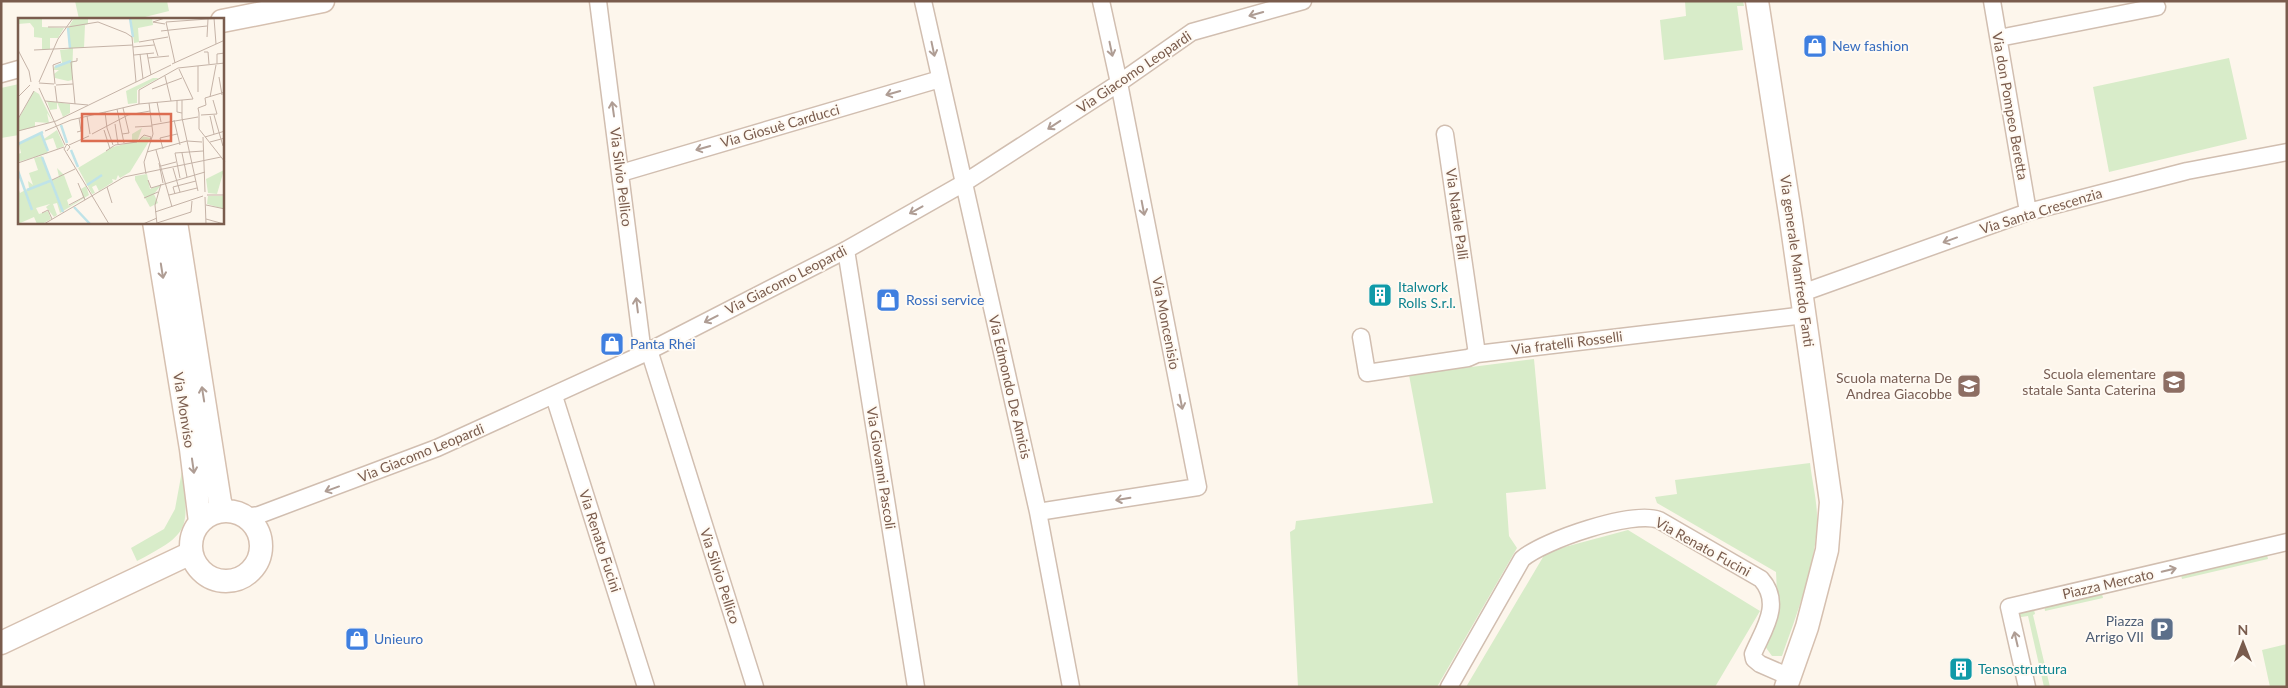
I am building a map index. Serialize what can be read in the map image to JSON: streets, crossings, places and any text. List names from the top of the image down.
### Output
{
  "streets": {
    "street": [
      "Via Giacomo Leopardi",
      "Via don Pompeo Beretta",
      "Via Giosuè Carducci",
      "Via Silvio Pellico",
      "Via Santa Crescenzia",
      "Via Natale Palli",
      "Via generale Manfredo Fanti",
      "Via Moncenisio",
      "Via fratelli Rosselli",
      "Via Edmondo De Amicis",
      "Via Monviso",
      "Via Giovanni Pascoli",
      "Via Renato Fucini",
      "Piazza Mercato"
    ]
  },
  "crossings": [
    ["Via Giacomo Leopardi", "Via Silvio Pellico"],
    ["Via Giacomo Leopardi", "Via Moncenisio"],
    ["Via Giacomo Leopardi", "Via Edmondo De Amicis"],
    ["Via Giacomo Leopardi", "Via Monviso"],
    ["Via Giacomo Leopardi", "Via Giovanni Pascoli"],
    ["Via Giacomo Leopardi", "Via Renato Fucini"],
    ["Via don Pompeo Beretta", "Via Santa Crescenzia"],
    ["Via Giosuè Carducci", "Via Silvio Pellico"],
    ["Via Giosuè Carducci", "Via Edmondo De Amicis"],
    ["Via Santa Crescenzia", "Via generale Manfredo Fanti"],
    ["Via Santa Crescenzia", "Via fratelli Rosselli"],
    ["Via Natale Palli", "Via fratelli Rosselli"],
    ["Via generale Manfredo Fanti", "Via fratelli Rosselli"],
    ["Via generale Manfredo Fanti", "Via Renato Fucini"],
    ["Via Moncenisio", "Via Edmondo De Amicis"]
  ],
  "one_way": [
    "Via Giacomo Leopardi",
    "Via Giosuè Carducci",
    "Via Silvio Pellico",
    "Via Santa Crescenzia",
    "Piazza Mercato"
  ],
  "places": {
    "shop": [
      "New fashion",
      "Rossi service",
      "Panta Rhei",
      "Unieuro"
    ],
    "building": ["Italwork Rolls S.r.l.", "Tensostruttura"],
    "school or university": ["Scuola elementare statale Santa Caterina", "Scuola materna De Andrea Giacobbe"],
    "parking": ["Piazza Arrigo VII"]
  },
  "north": "top"
}
